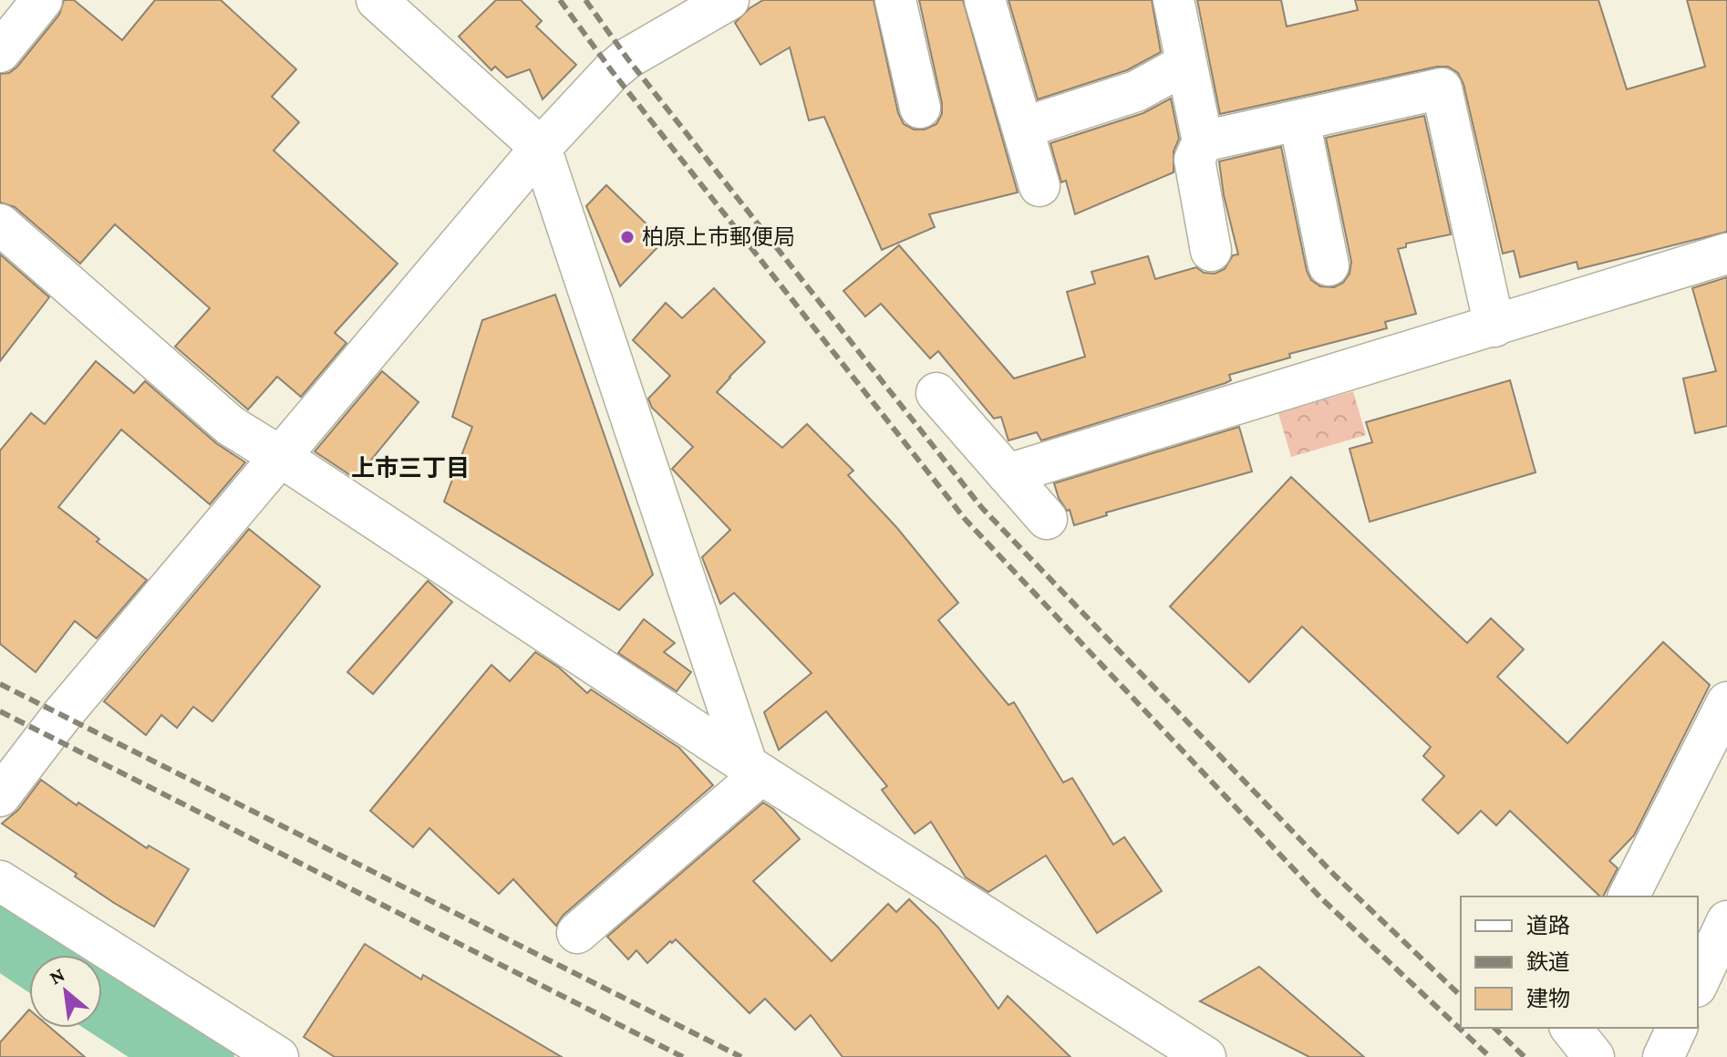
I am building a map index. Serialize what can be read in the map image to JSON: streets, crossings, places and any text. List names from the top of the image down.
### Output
{
  "districts": ["上市三丁目"],
  "places": ["柏原上市郵便局"],
  "legend": ["道路", "鉄道", "建物"],
  "north": "top left"
}
